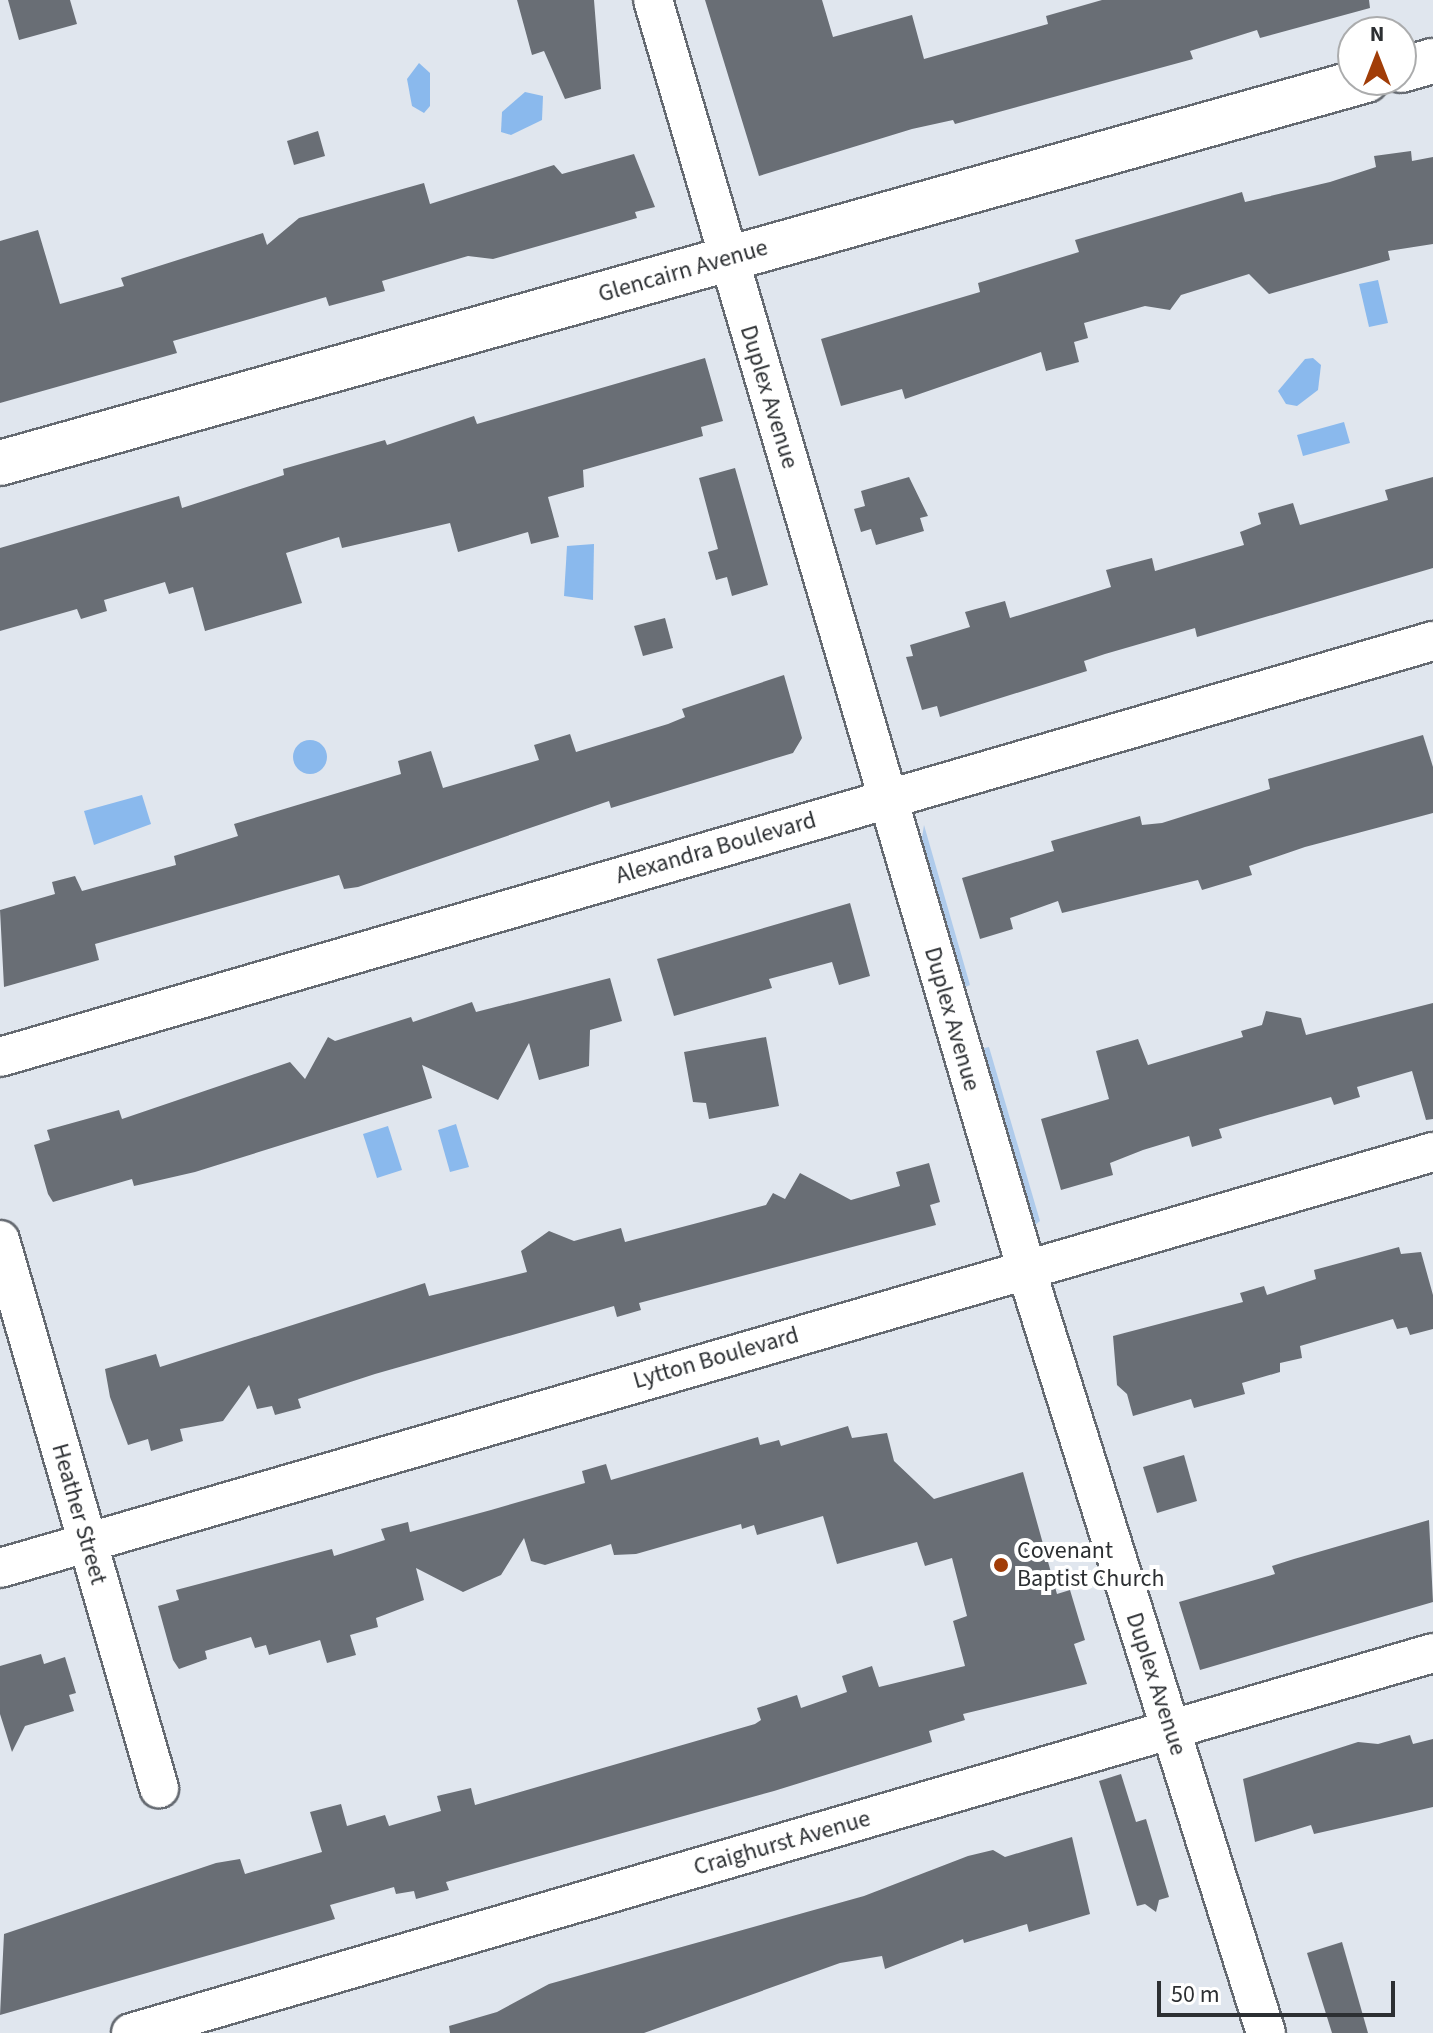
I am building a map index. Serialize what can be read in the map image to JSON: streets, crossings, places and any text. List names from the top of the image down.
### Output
{
  "streets": {
    "street": [
      "Glencairn Avenue",
      "Duplex Avenue",
      "Alexandra Boulevard",
      "Lytton Boulevard",
      "Heather Street",
      "Craighurst Avenue"
    ]
  },
  "crossings": [
    ["Glencairn Avenue", "Duplex Avenue"],
    ["Duplex Avenue", "Alexandra Boulevard"],
    ["Duplex Avenue", "Lytton Boulevard"],
    ["Duplex Avenue", "Craighurst Avenue"],
    ["Lytton Boulevard", "Heather Street"]
  ],
  "places": ["Covenant Baptist Church"],
  "scale_bar": "50 m",
  "north": "top"
}
